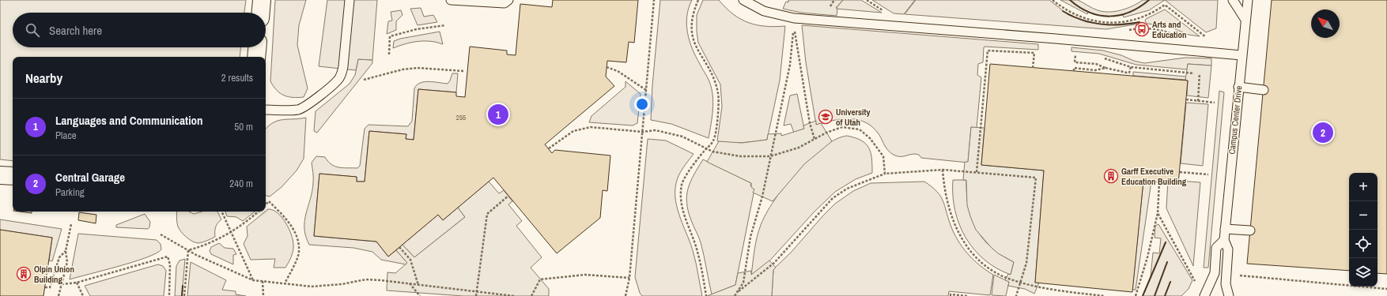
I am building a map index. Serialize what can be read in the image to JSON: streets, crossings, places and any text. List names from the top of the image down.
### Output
{
  "streets": {
    "lane": ["Campus Center Drive"]
  },
  "places": {
    "bus stop": ["Arts and Education"],
    "school or university": ["University of Utah"],
    "building": ["Garff Executive Education Building", "Olpin Union Building"]
  },
  "house_numbers": ["255"],
  "north": "top left",
  "page": {
    "search": "Search here",
    "heading": ["Nearby", "2 results"],
    "list": [
      {
        "mark": "1",
        "name": "Languages and Communication",
        "note": "Place",
        "value": "50 m"
      },
      {
        "mark": "2",
        "name": "Central Garage",
        "note": "Parking",
        "value": "240 m"
      }
    ],
    "pins": ["1", "2"],
    "map_buttons": ["+", "−"]
  }
}
